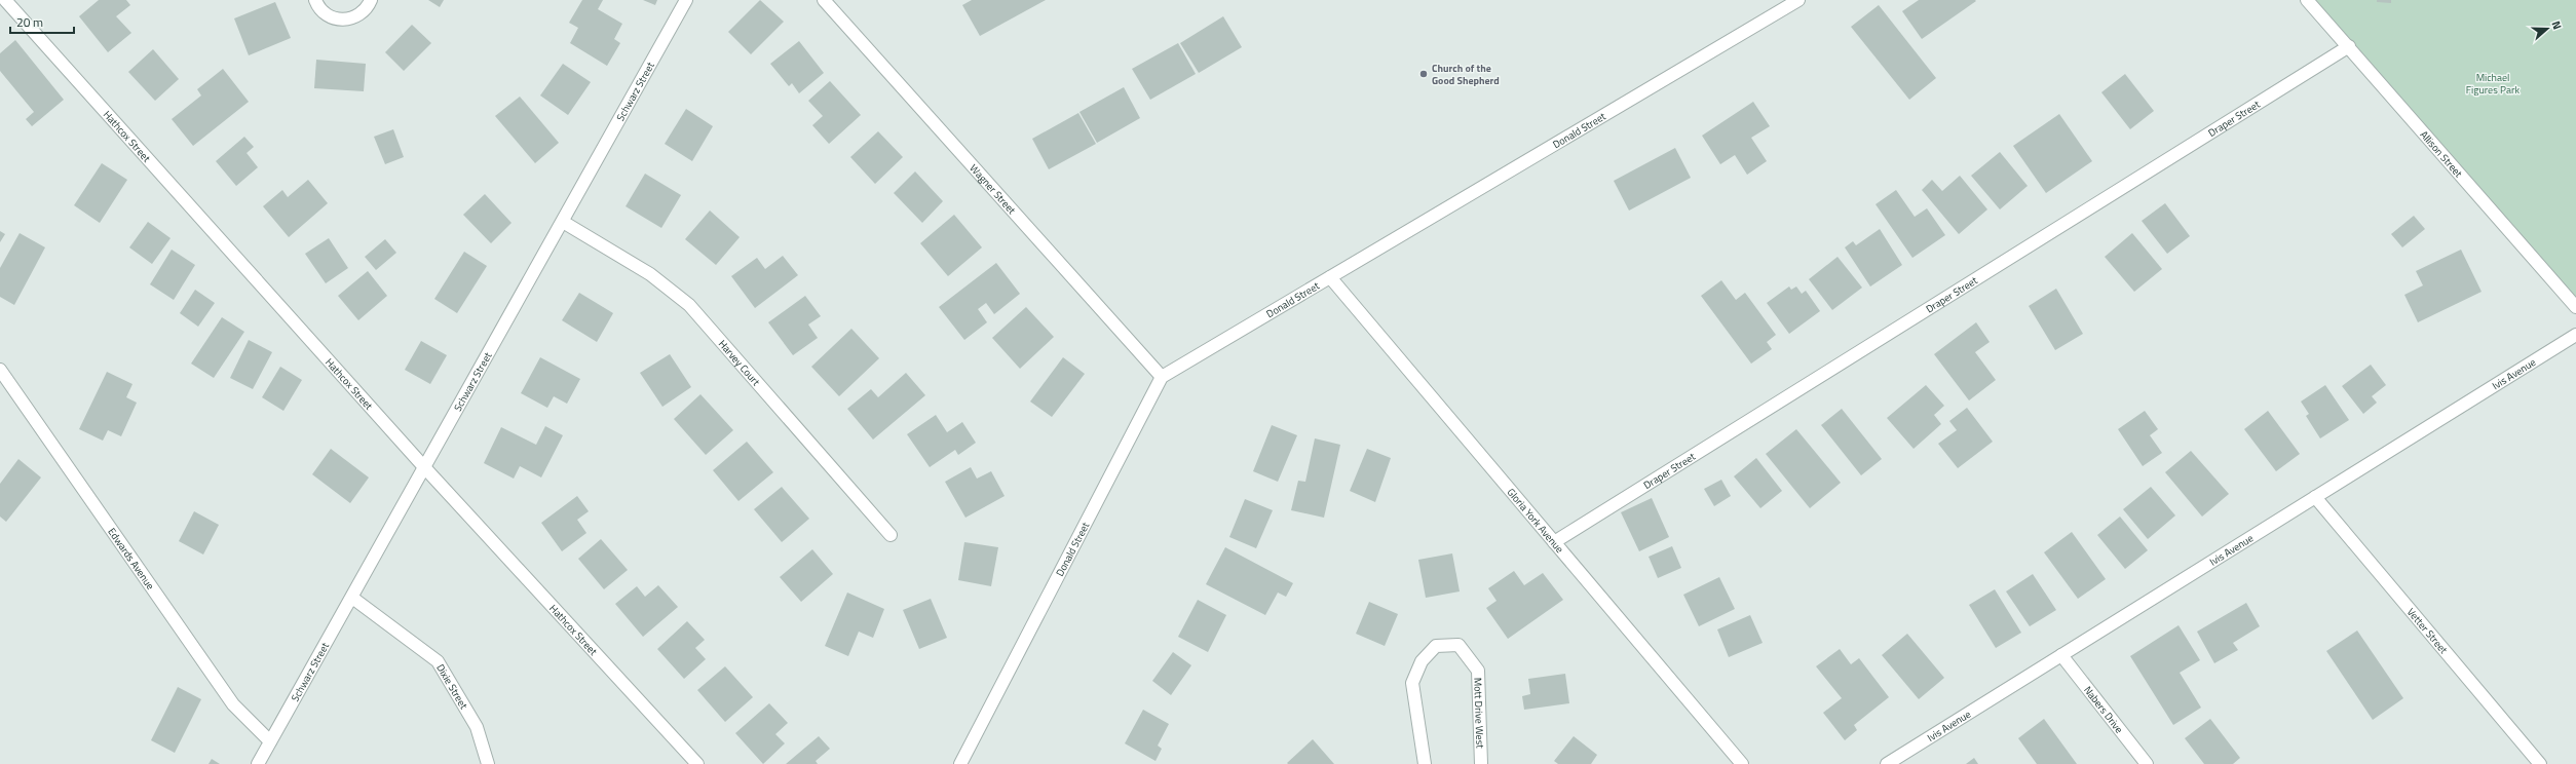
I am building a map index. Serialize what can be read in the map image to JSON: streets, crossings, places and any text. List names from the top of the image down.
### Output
{
  "streets": {
    "street": [
      "Schwarz Street",
      "Draper Street",
      "Donald Street",
      "Hathcox Street",
      "Allison Street",
      "Wagner Street",
      "Harvey Court",
      "Ivis Avenue",
      "Gloria York Avenue",
      "Edwards Avenue",
      "Vetter Street",
      "Dixie Street",
      "Nabers Drive",
      "Mott Drive West"
    ]
  },
  "crossings": [
    ["Schwarz Street", "Hathcox Street"],
    ["Schwarz Street", "Harvey Court"],
    ["Schwarz Street", "Edwards Avenue"],
    ["Schwarz Street", "Dixie Street"],
    ["Draper Street", "Allison Street"],
    ["Draper Street", "Gloria York Avenue"],
    ["Donald Street", "Wagner Street"],
    ["Donald Street", "Gloria York Avenue"],
    ["Ivis Avenue", "Vetter Street"],
    ["Ivis Avenue", "Nabers Drive"]
  ],
  "parks": ["Michael Figures Park"],
  "places": ["Church of the Good Shepherd"],
  "scale_bar": "20 m",
  "north": "right"
}
